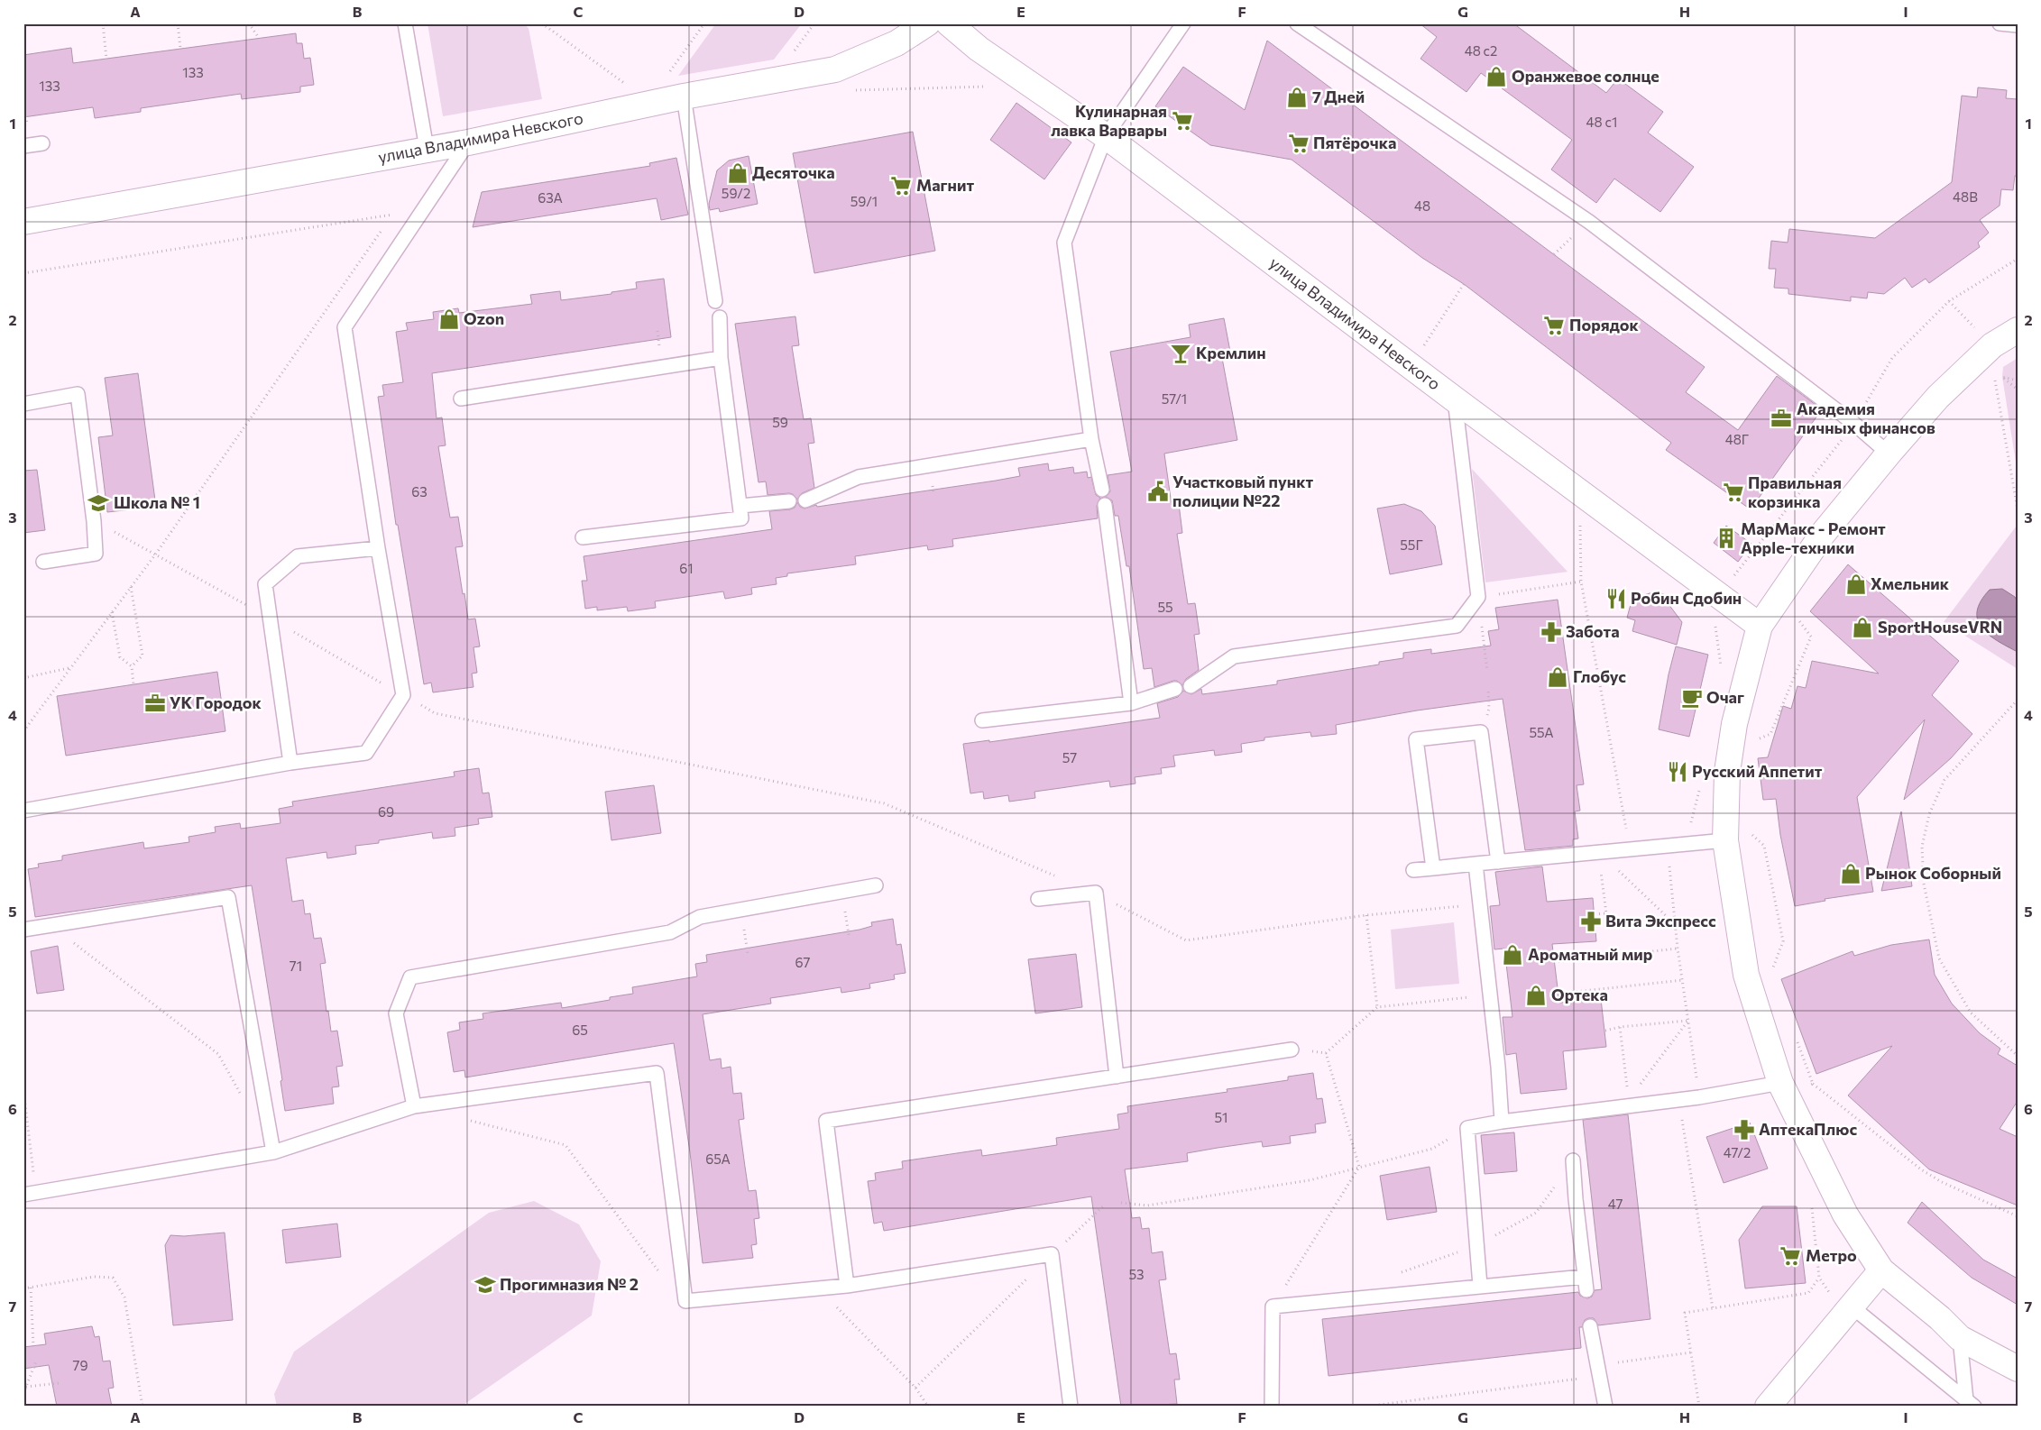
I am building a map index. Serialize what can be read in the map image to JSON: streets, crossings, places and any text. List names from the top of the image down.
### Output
{
  "streets": {
    "street": ["улица Владимира Невского"]
  },
  "places": {
    "shop": [
      "Оранжевое солнце",
      "7 Дней",
      "Десяточка",
      "Ozon",
      "Хмельник",
      "SportHouseVRN",
      "Глобус",
      "Рынок Соборный",
      "Ароматный мир",
      "Ортека"
    ],
    "supermarket": [
      "Кулинарная лавка Варвары",
      "Пятёрочка",
      "Магнит",
      "Порядок",
      "Правильная корзинка",
      "Метро"
    ],
    "bar": ["Кремлин"],
    "office": ["Академия личных финансов", "УК Городок"],
    "public building": ["Участковый пункт полиции №22"],
    "school or university": ["Школа № 1", "Прогимназия № 2"],
    "building": ["МарМакс - Ремонт Apple-техники"],
    "restaurant": ["Робин Сдобин", "Русский Аппетит"],
    "pharmacy": ["Забота", "Вита Экспресс", "АптекаПлюс"],
    "cafe": ["Очаг"]
  },
  "house_numbers": [
    "48 с2",
    "133",
    "133",
    "48 с1",
    "59/2",
    "48В",
    "63А",
    "59/1",
    "48",
    "57/1",
    "59",
    "48Г",
    "63",
    "55Г",
    "61",
    "55",
    "55А",
    "57",
    "69",
    "67",
    "71",
    "65",
    "51",
    "47/2",
    "65А",
    "47",
    "53",
    "79"
  ],
  "grid": {
    "columns": [
      "A",
      "B",
      "C",
      "D",
      "E",
      "F",
      "G",
      "H",
      "I"
    ],
    "rows": [
      "1",
      "2",
      "3",
      "4",
      "5",
      "6",
      "7"
    ]
  }
}
